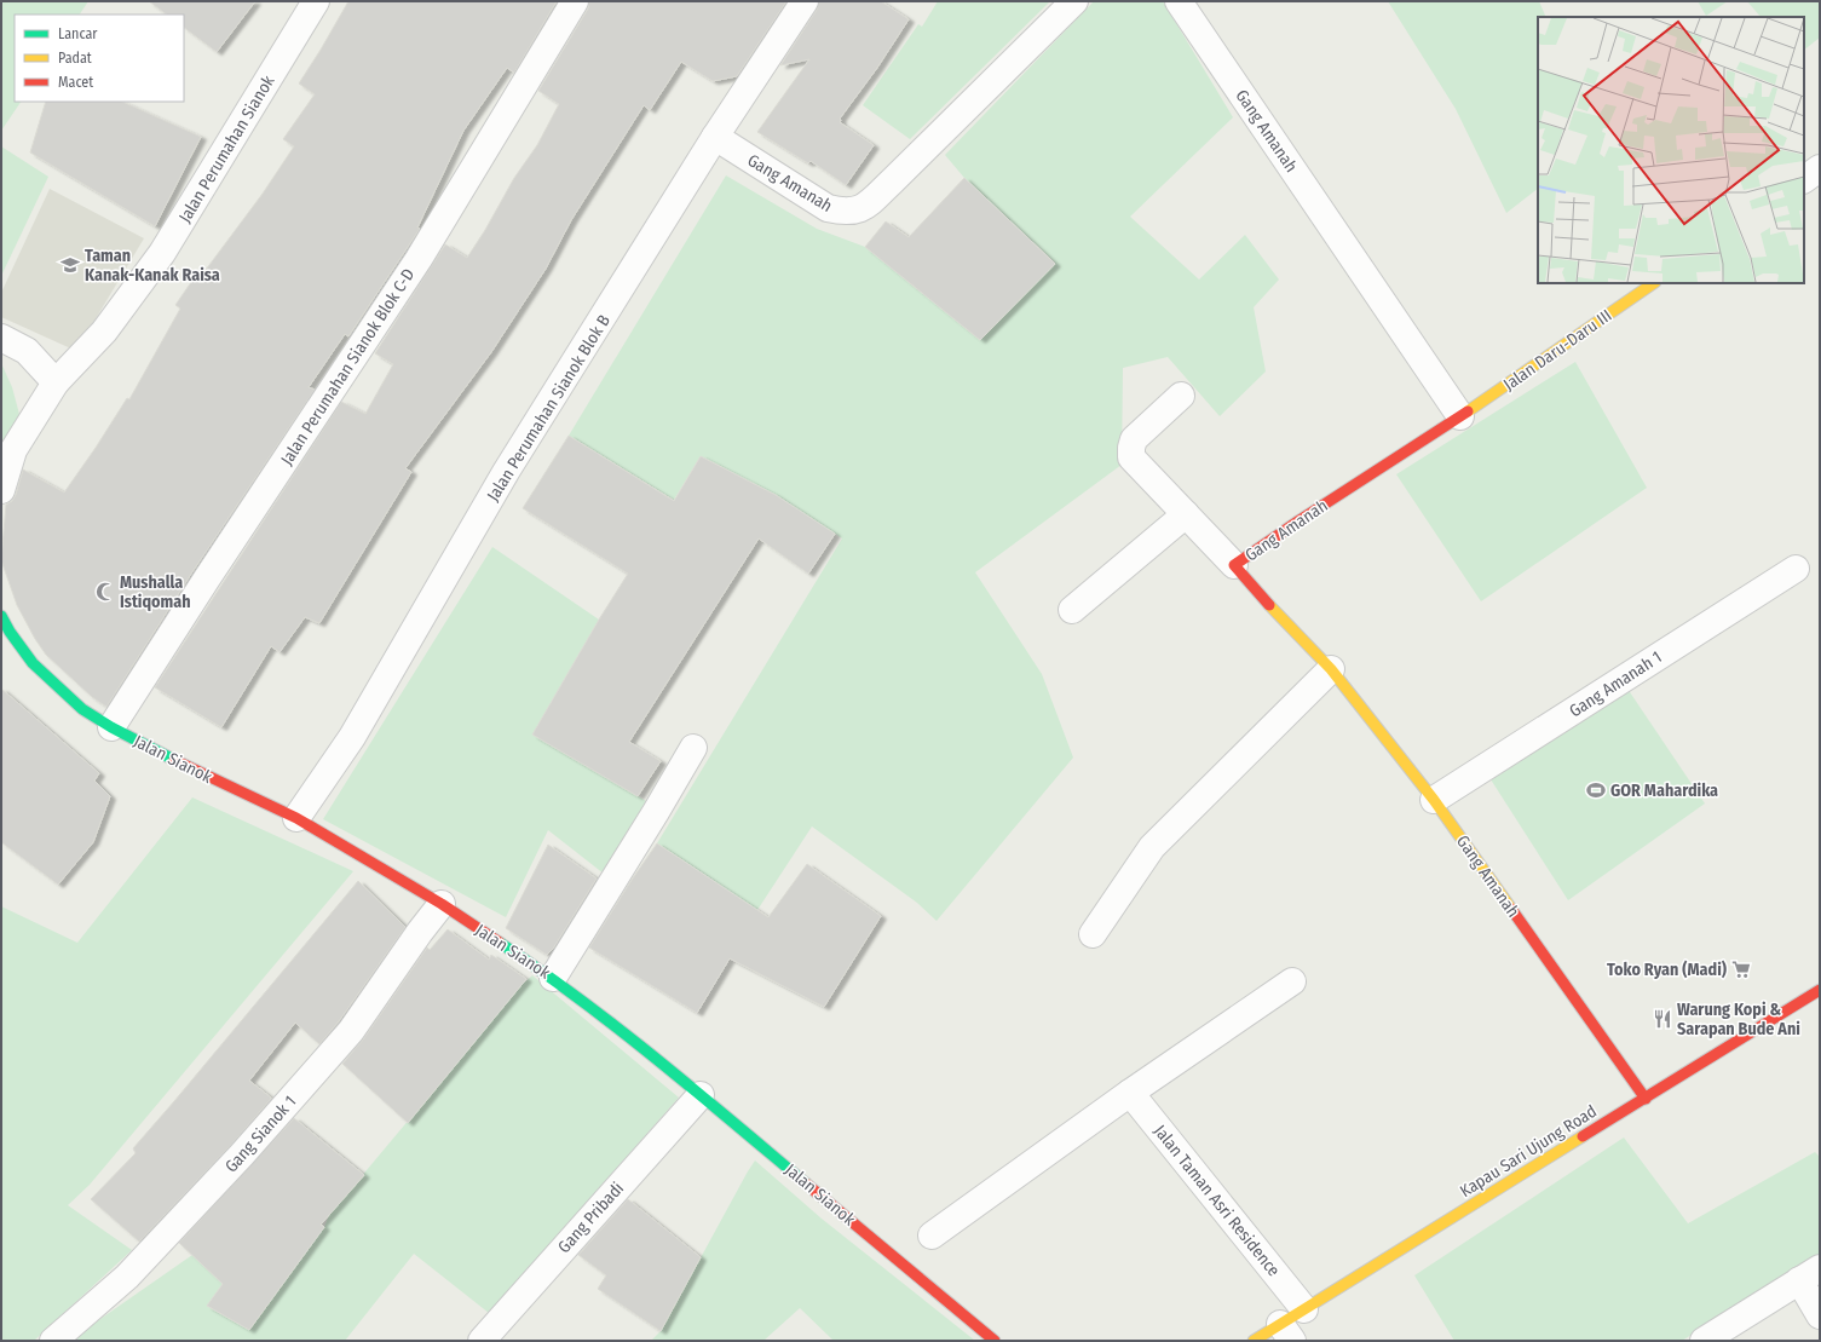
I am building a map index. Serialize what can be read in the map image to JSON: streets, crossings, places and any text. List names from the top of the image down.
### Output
{
  "streets": {
    "street": [
      "Gang Amanah",
      "Jalan Perumahan Sianok",
      "Jalan Daru-Daru III",
      "Jalan Perumahan Sianok Blok C-D",
      "Jalan Perumahan Sianok Blok B",
      "Gang Amanah 1",
      "Jalan Sianok",
      "Gang Sianok 1",
      "Kapau Sari Ujung Road",
      "Jalan Taman Asri Residence",
      "Gang Pribadi"
    ]
  },
  "crossings": [
    ["Gang Amanah", "Jalan Daru-Daru III"],
    ["Gang Amanah", "Jalan Perumahan Sianok Blok B"],
    ["Gang Amanah", "Gang Amanah 1"],
    ["Gang Amanah", "Kapau Sari Ujung Road"],
    ["Jalan Perumahan Sianok Blok C-D", "Jalan Sianok"],
    ["Jalan Perumahan Sianok Blok B", "Jalan Sianok"],
    ["Jalan Sianok", "Gang Sianok 1"],
    ["Jalan Sianok", "Gang Pribadi"],
    ["Kapau Sari Ujung Road", "Jalan Taman Asri Residence"]
  ],
  "places": {
    "school or university": ["Taman Kanak-Kanak Raisa"],
    "mosque": ["Mushalla Istiqomah"],
    "sports": ["GOR Mahardika"],
    "supermarket": ["Toko Ryan (Madi)"],
    "restaurant": ["Warung Kopi & Sarapan Bude Ani"]
  },
  "legend": ["Lancar", "Padat", "Macet"]
}
